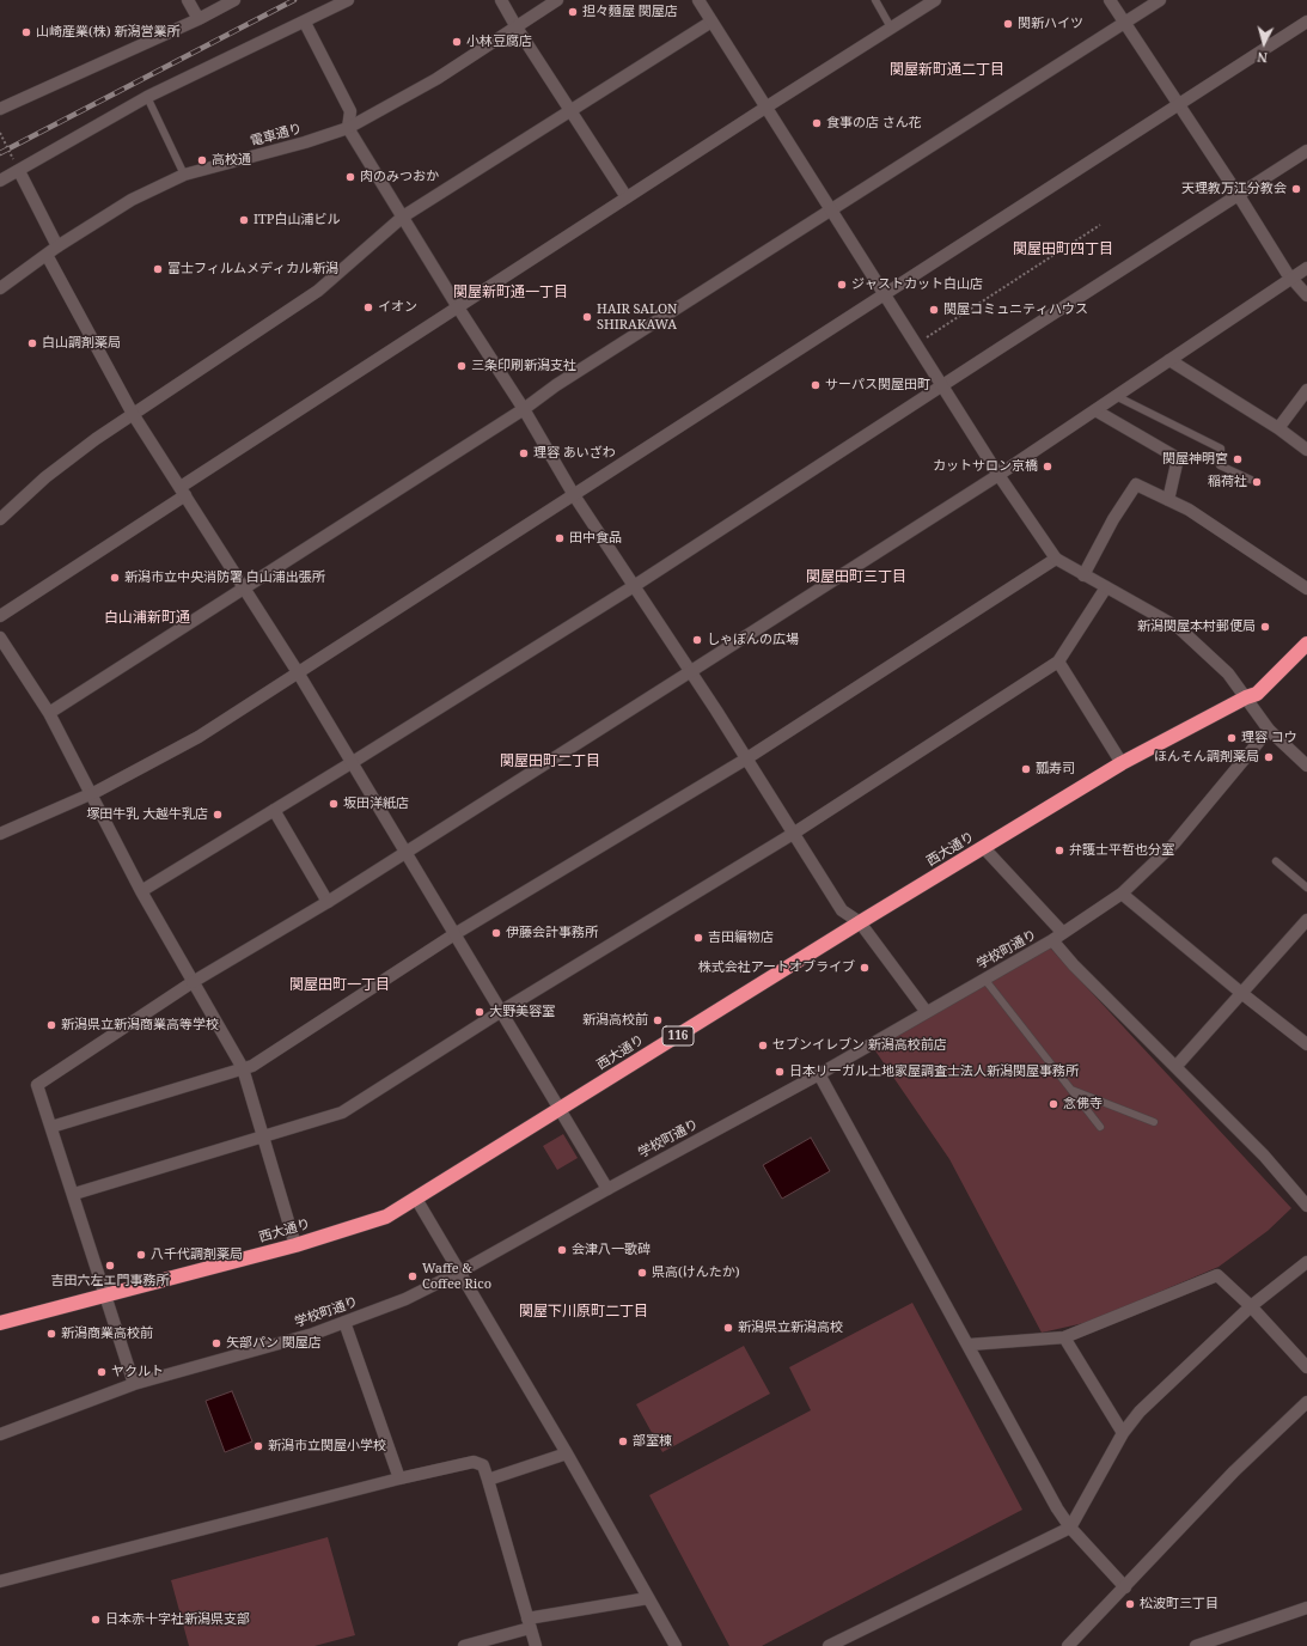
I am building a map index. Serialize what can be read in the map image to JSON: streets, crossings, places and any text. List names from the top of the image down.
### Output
{
  "streets": {
    "highway": ["西大通り", "116"],
    "street": ["電車通り", "学校町通り"]
  },
  "districts": [
    "関屋新町通二丁目",
    "関屋田町四丁目",
    "関屋新町通一丁目",
    "関屋田町三丁目",
    "白山浦新町通",
    "関屋田町二丁目",
    "関屋田町一丁目",
    "関屋下川原町二丁目"
  ],
  "places": [
    "担々麵屋 関屋店",
    "関新ハイツ",
    "山崎産業(株) 新潟営業所",
    "小林豆腐店",
    "食事の店 さん花",
    "高校通",
    "肉のみつおか",
    "天理教万江分教会",
    "ITP白山浦ビル",
    "富士フィルムメディカル新潟",
    "ジャストカット白山店",
    "イオン",
    "関屋コミュニティハウス",
    "HAIR SALON SHIRAKAWA",
    "白山調剤薬局",
    "三条印刷新潟支社",
    "サーパス関屋田町",
    "理容 あいざわ",
    "関屋神明宮",
    "カットサロン京橋",
    "稲荷社",
    "田中食品",
    "新潟市立中央消防署 白山浦出張所",
    "新潟関屋本村郵便局",
    "しゃぼんの広場",
    "理容 コウ",
    "ほんそん調剤薬局",
    "瓢寿司",
    "坂田洋紙店",
    "塚田牛乳 大越牛乳店",
    "弁護士平哲也分室",
    "伊藤会計事務所",
    "吉田編物店",
    "株式会社アートオブライブ",
    "大野美容室",
    "新潟高校前",
    "新潟県立新潟商業高等学校",
    "セブンイレブン 新潟高校前店",
    "日本リーガル土地家屋調査士法人新潟関屋事務所",
    "念佛寺",
    "会津八一歌碑",
    "八千代調剤薬局",
    "吉田六左エ門事務所",
    "県高(けんたか)",
    "Waffe & Coffee Rico",
    "新潟県立新潟高校",
    "新潟商業高校前",
    "矢部パン 関屋店",
    "ヤクルト",
    "部室棟",
    "新潟市立関屋小学校",
    "松波町三丁目",
    "日本赤十字社新潟県支部"
  ],
  "north": "bottom"
}
